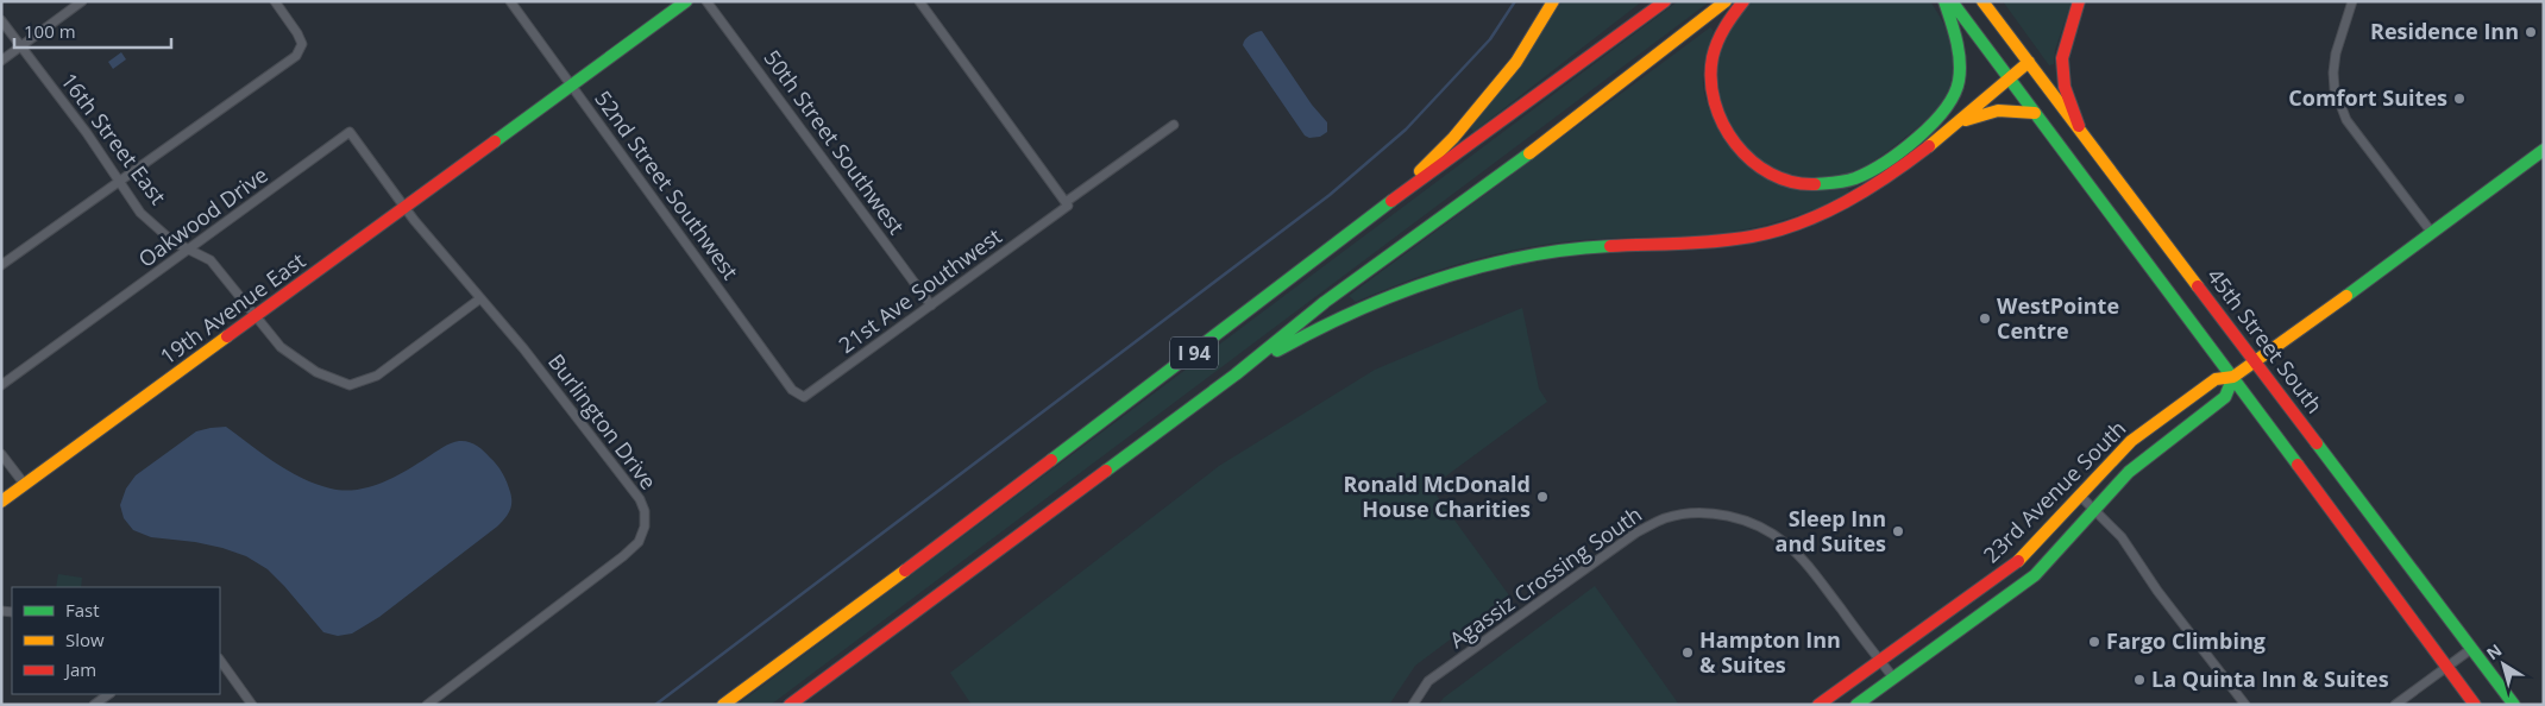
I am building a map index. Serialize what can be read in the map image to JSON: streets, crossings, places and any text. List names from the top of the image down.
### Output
{
  "streets": {
    "main road": [
      "19th Avenue East",
      "45th Street South",
      "I 94",
      "23rd Avenue South"
    ],
    "street": [
      "16th Street East",
      "50th Street Southwest",
      "52nd Street Southwest",
      "Oakwood Drive",
      "21st Ave Southwest",
      "Burlington Drive",
      "Agassiz Crossing South"
    ]
  },
  "crossings": [
    ["16th Street East", "Oakwood Drive"],
    ["16th Street East", "19th Avenue East"],
    ["16th Street East", "Burlington Drive"],
    ["50th Street Southwest", "21st Ave Southwest"],
    ["52nd Street Southwest", "21st Ave Southwest"],
    ["52nd Street Southwest", "19th Avenue East"],
    ["Oakwood Drive", "19th Avenue East"],
    ["Oakwood Drive", "Burlington Drive"],
    ["19th Avenue East", "Burlington Drive"],
    ["45th Street South", "23rd Avenue South"],
    ["23rd Avenue South", "Agassiz Crossing South"]
  ],
  "places": [
    "Residence Inn",
    "Comfort Suites",
    "WestPointe Centre",
    "Ronald McDonald House Charities",
    "Sleep Inn and Suites",
    "Fargo Climbing",
    "Hampton Inn & Suites",
    "La Quinta Inn & Suites"
  ],
  "legend": ["Fast", "Slow", "Jam"],
  "scale_bar": "100 m",
  "north": "top left"
}
